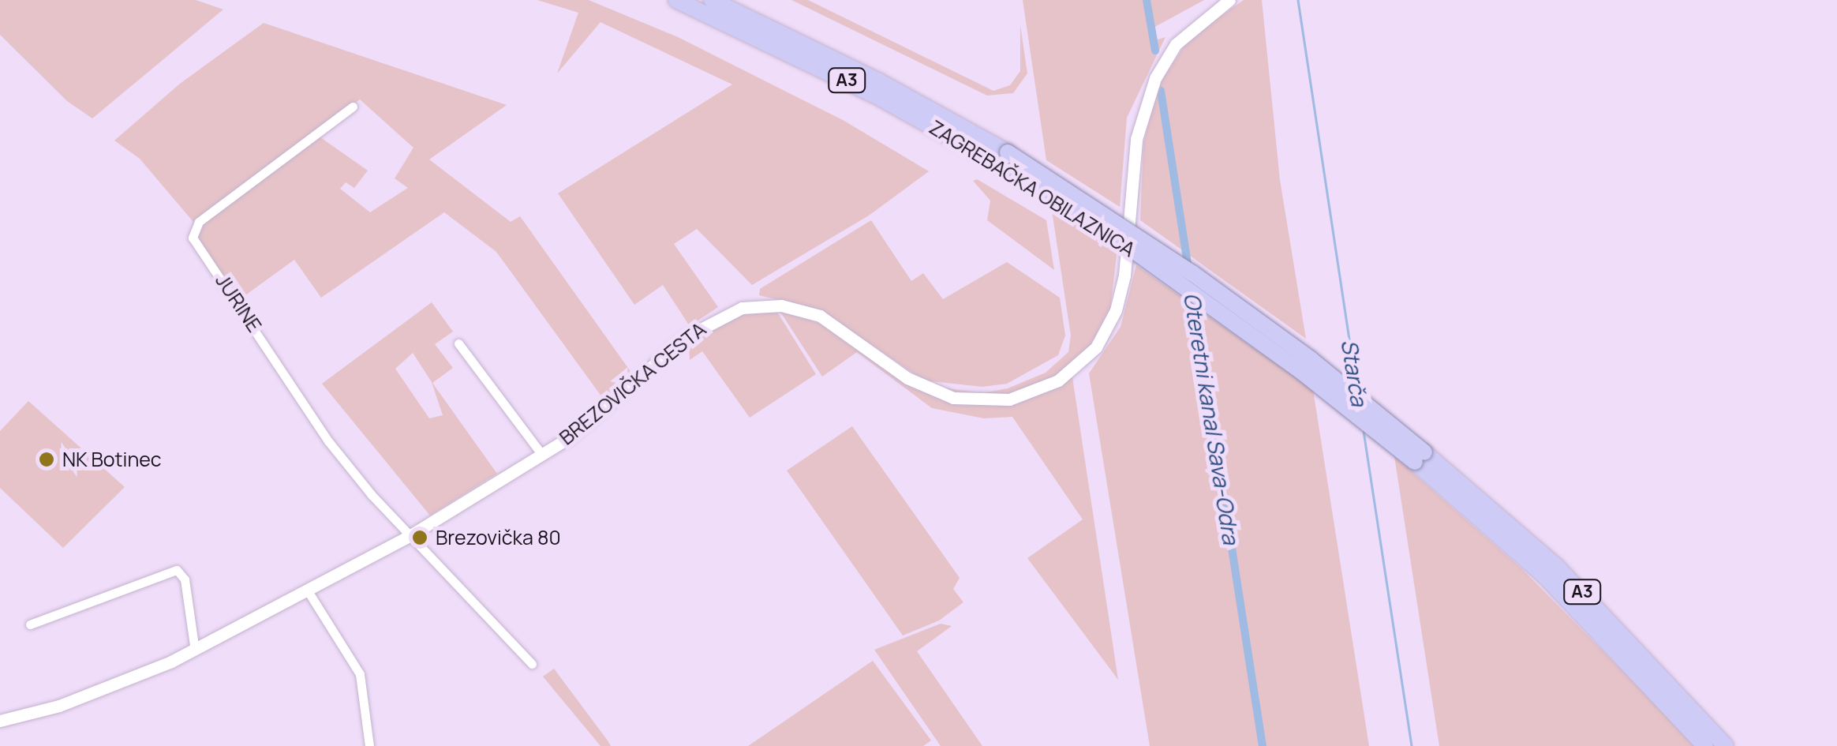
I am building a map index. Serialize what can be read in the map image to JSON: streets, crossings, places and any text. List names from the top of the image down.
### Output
{
  "streets": {
    "highway": ["A3", "ZAGREBAČKA OBILAZNICA"],
    "main road": ["BREZOVIČKA CESTA"],
    "street": ["JURINE"]
  },
  "crossings": [
    ["JURINE", "BREZOVIČKA CESTA"]
  ],
  "water": ["Starča", "Oteretni kanal Sava-Odra"],
  "places": ["NK Botinec", "Brezovička 80"]
}
